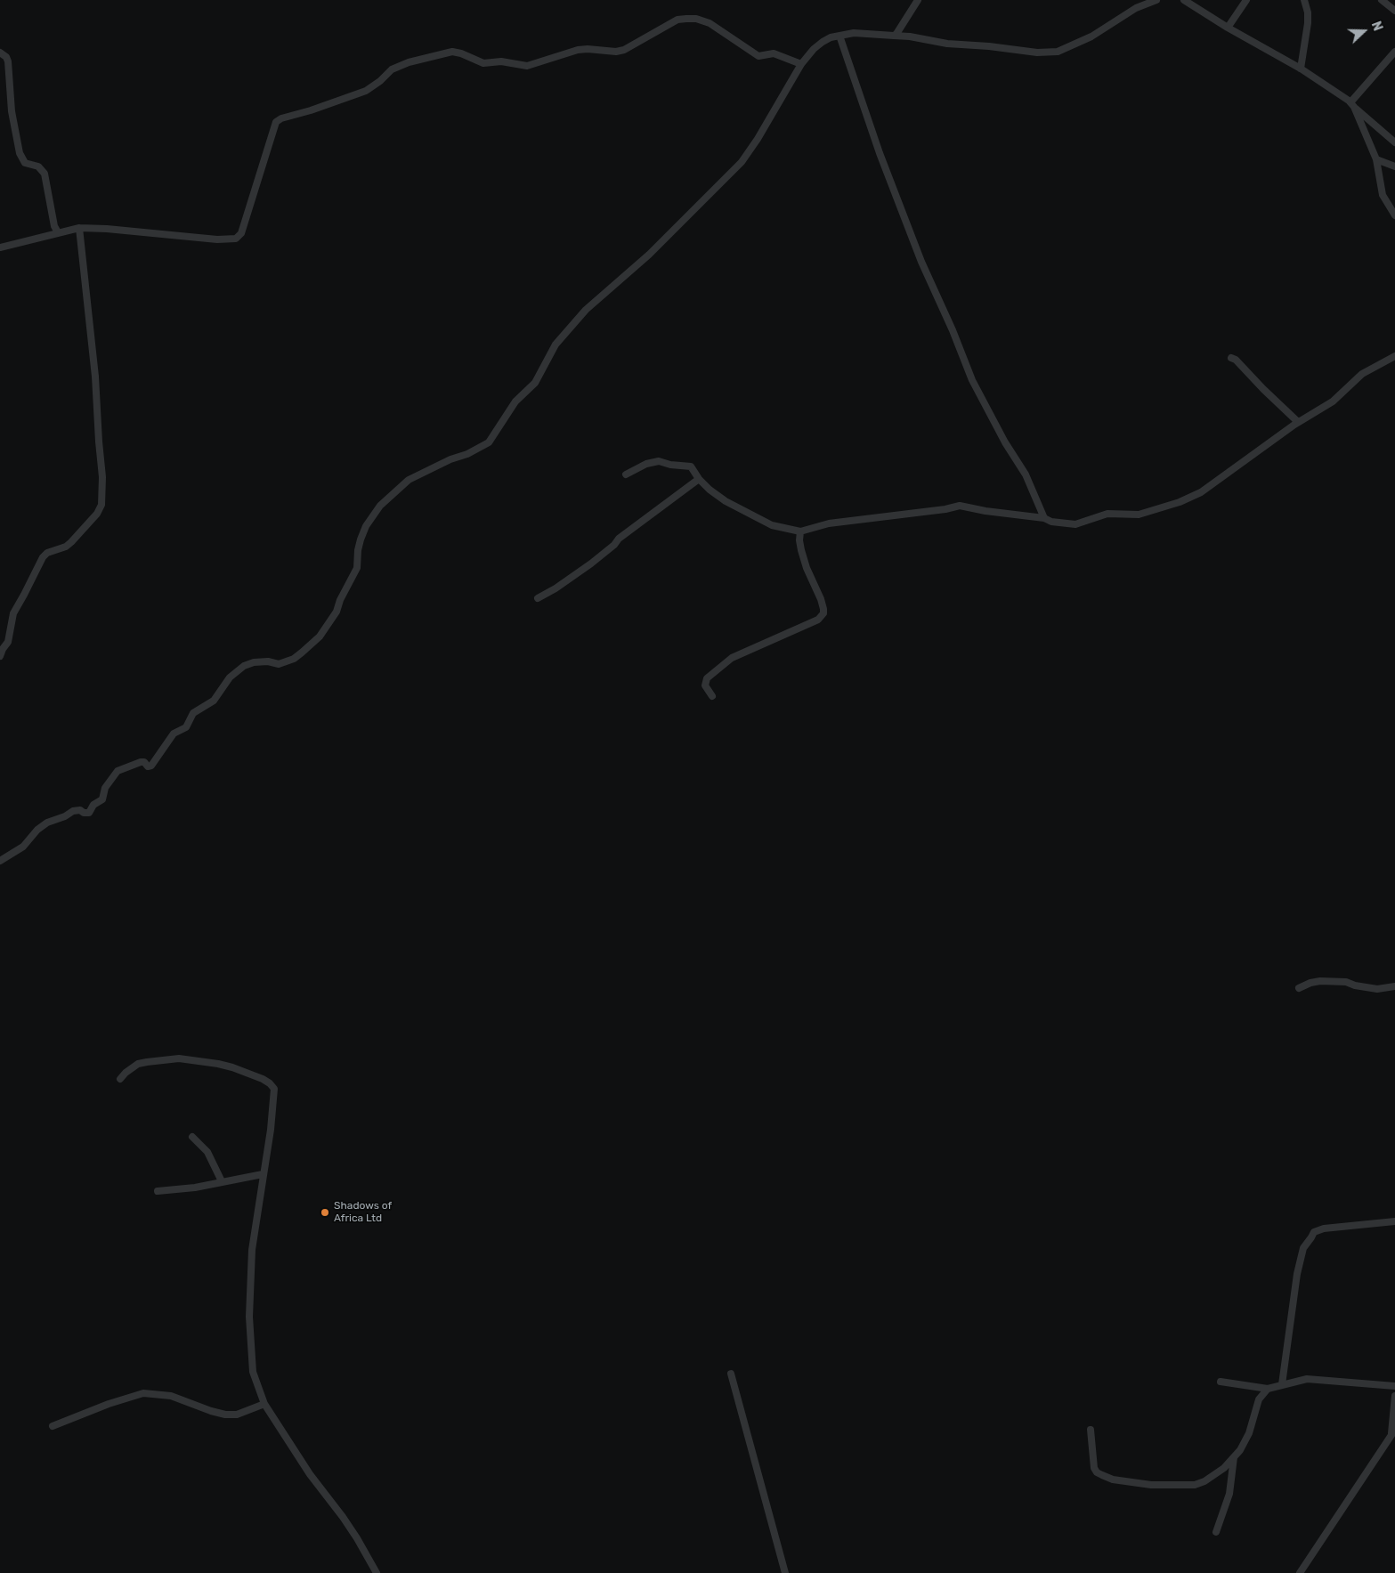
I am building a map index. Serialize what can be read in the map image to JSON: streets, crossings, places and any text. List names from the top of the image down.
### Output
{
  "places": ["Shadows of Africa Ltd"],
  "north": "right"
}
